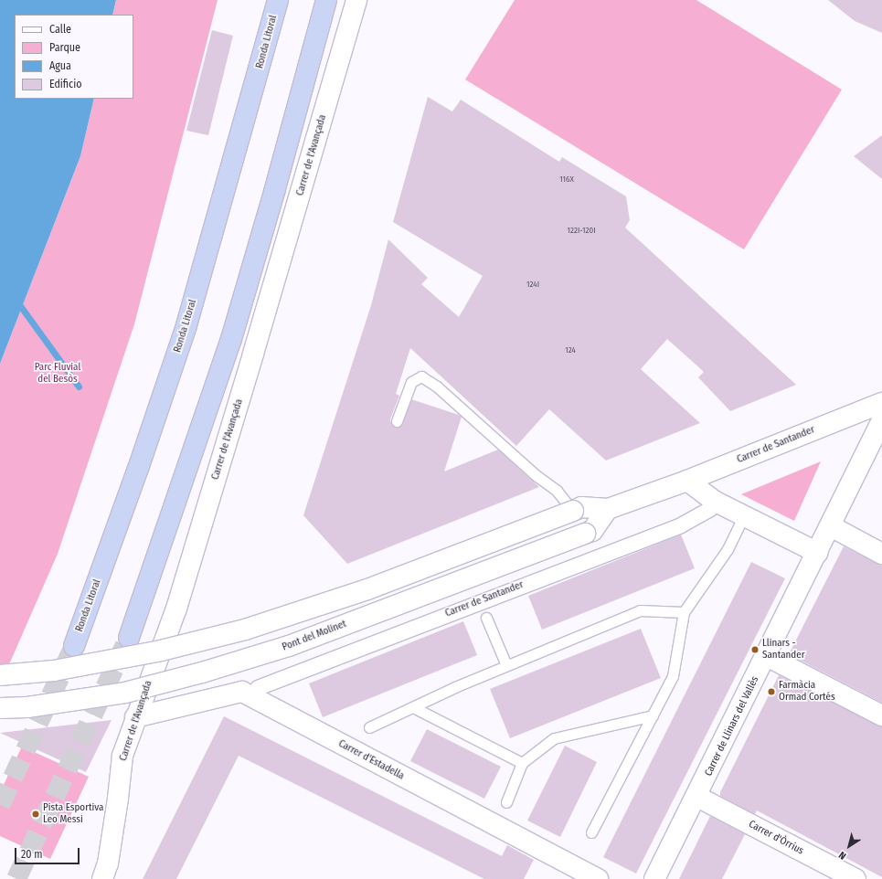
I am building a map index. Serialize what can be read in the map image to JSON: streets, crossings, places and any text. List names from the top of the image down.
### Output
{
  "streets": {
    "highway": ["Ronda Litoral"],
    "street": [
      "Carrer de l'Avançada",
      "Carrer de Santander",
      "Pont del Molinet",
      "Carrer de Llinars del Vallès",
      "Carrer d'Estadella",
      "Carrer d'Òrrius"
    ]
  },
  "crossings": [
    ["Carrer de l'Avançada", "Carrer d'Estadella"],
    ["Carrer de Llinars del Vallès", "Carrer d'Òrrius"]
  ],
  "parks": ["Parc Fluvial del Besòs"],
  "places": ["Llinars - Santander", "Farmàcia Ormad Cortés", "Pista Esportiva Leo Messi"],
  "house_numbers": [
    "116X",
    "122I-120I",
    "124I",
    "124"
  ],
  "legend": [
    "Calle",
    "Parque",
    "Agua",
    "Edificio"
  ],
  "scale_bar": "20 m",
  "north": "bottom left"
}
